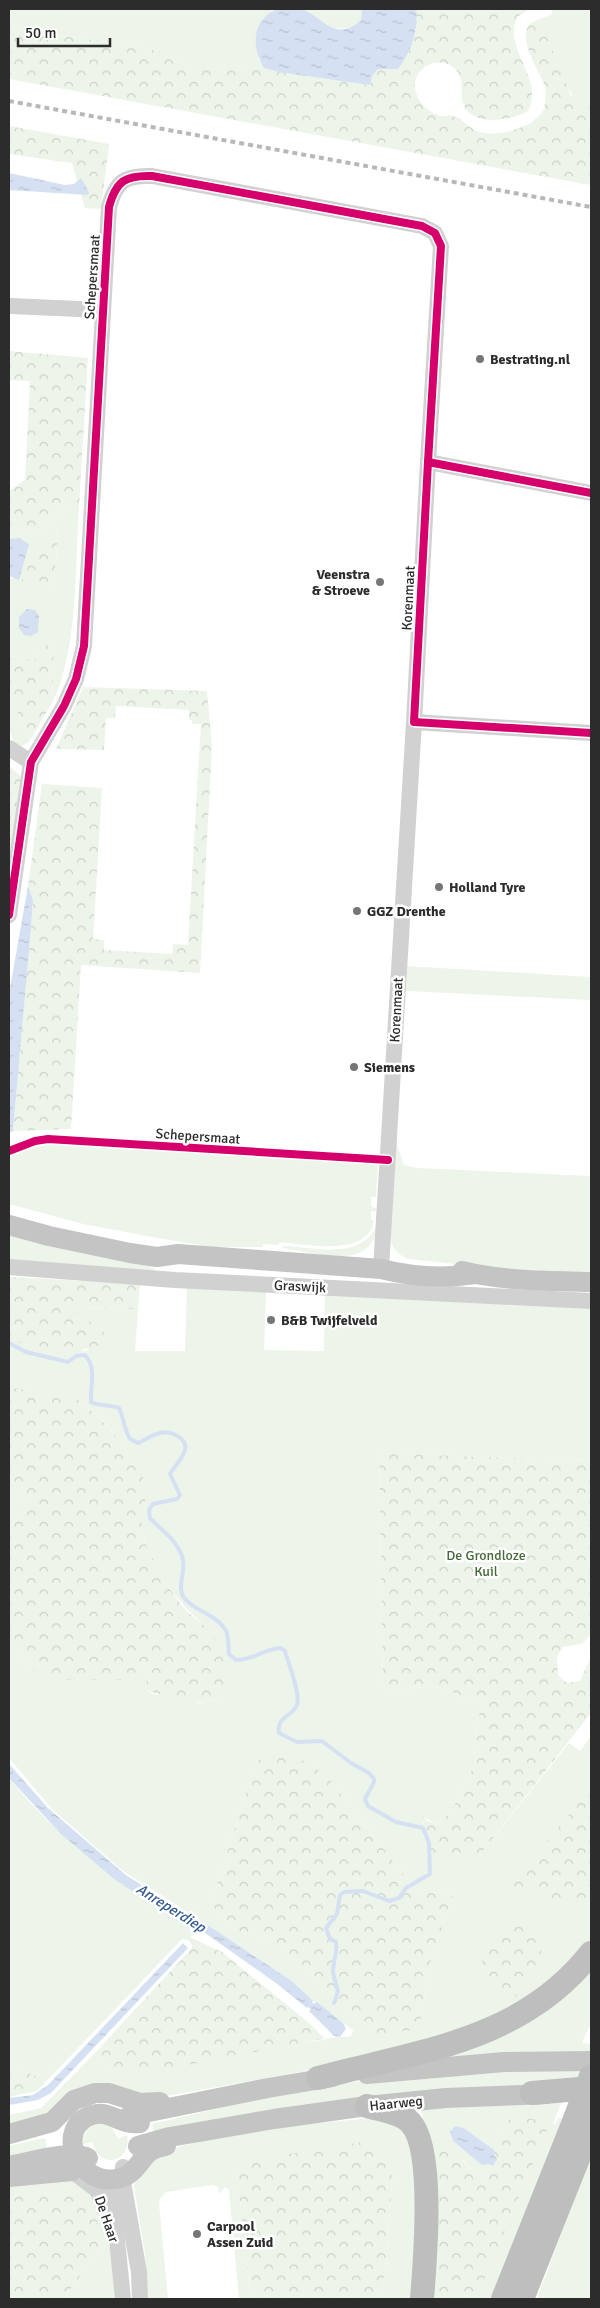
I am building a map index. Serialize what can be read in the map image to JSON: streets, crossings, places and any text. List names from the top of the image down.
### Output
{
  "streets": {
    "main road": ["Graswijk", "Haarweg"],
    "street": ["Schepersmaat", "Korenmaat", "De Haar"]
  },
  "crossings": [
    ["Schepersmaat", "Korenmaat"],
    ["Korenmaat", "Graswijk"],
    ["Haarweg", "De Haar"]
  ],
  "water": ["Anreperdiep"],
  "parks": ["De Grondloze Kuil"],
  "places": [
    "Bestrating.nl",
    "Veenstra & Stroeve",
    "Holland Tyre",
    "GGZ Drenthe",
    "Siemens",
    "B&B Twijfelveld",
    "Carpool Assen Zuid"
  ],
  "scale_bar": "50 m"
}
